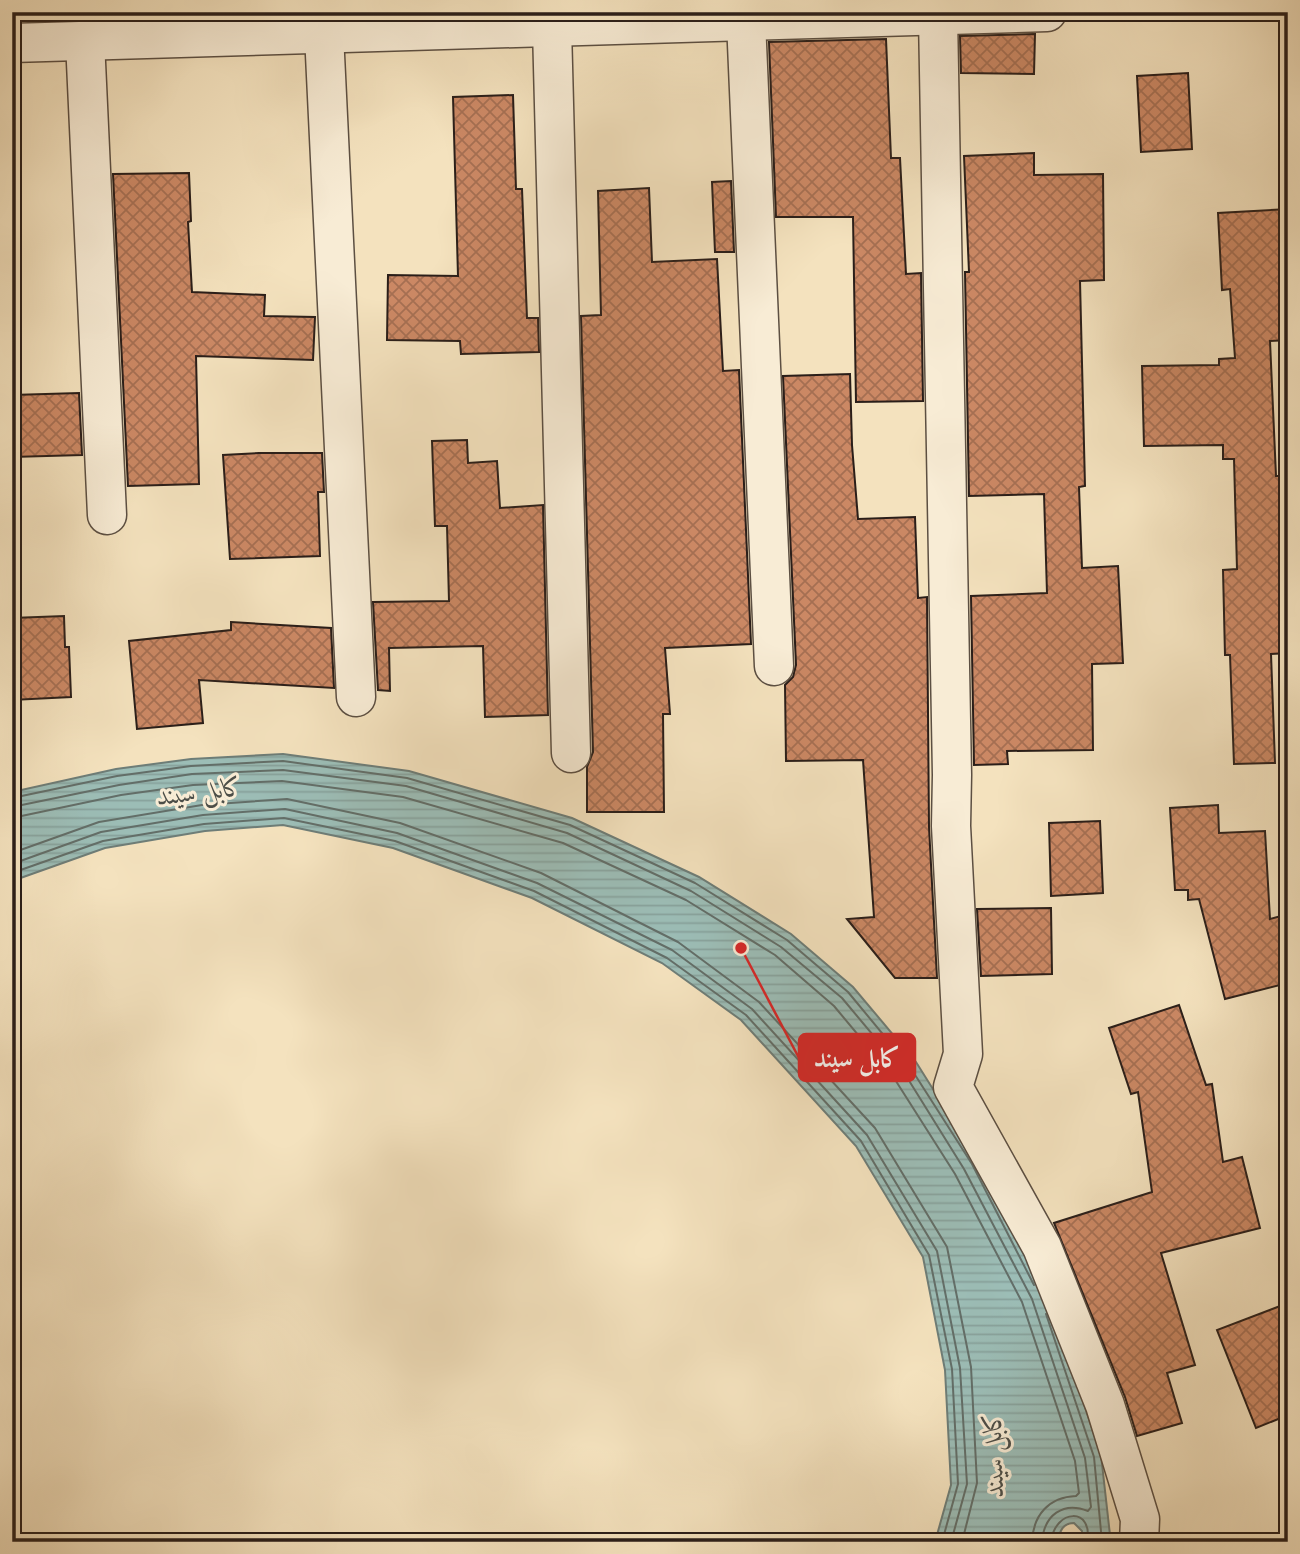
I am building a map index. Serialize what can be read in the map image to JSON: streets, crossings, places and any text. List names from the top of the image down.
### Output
{
  "water": ["کابل سيند"],
  "places": ["کابل سيند"]
}
